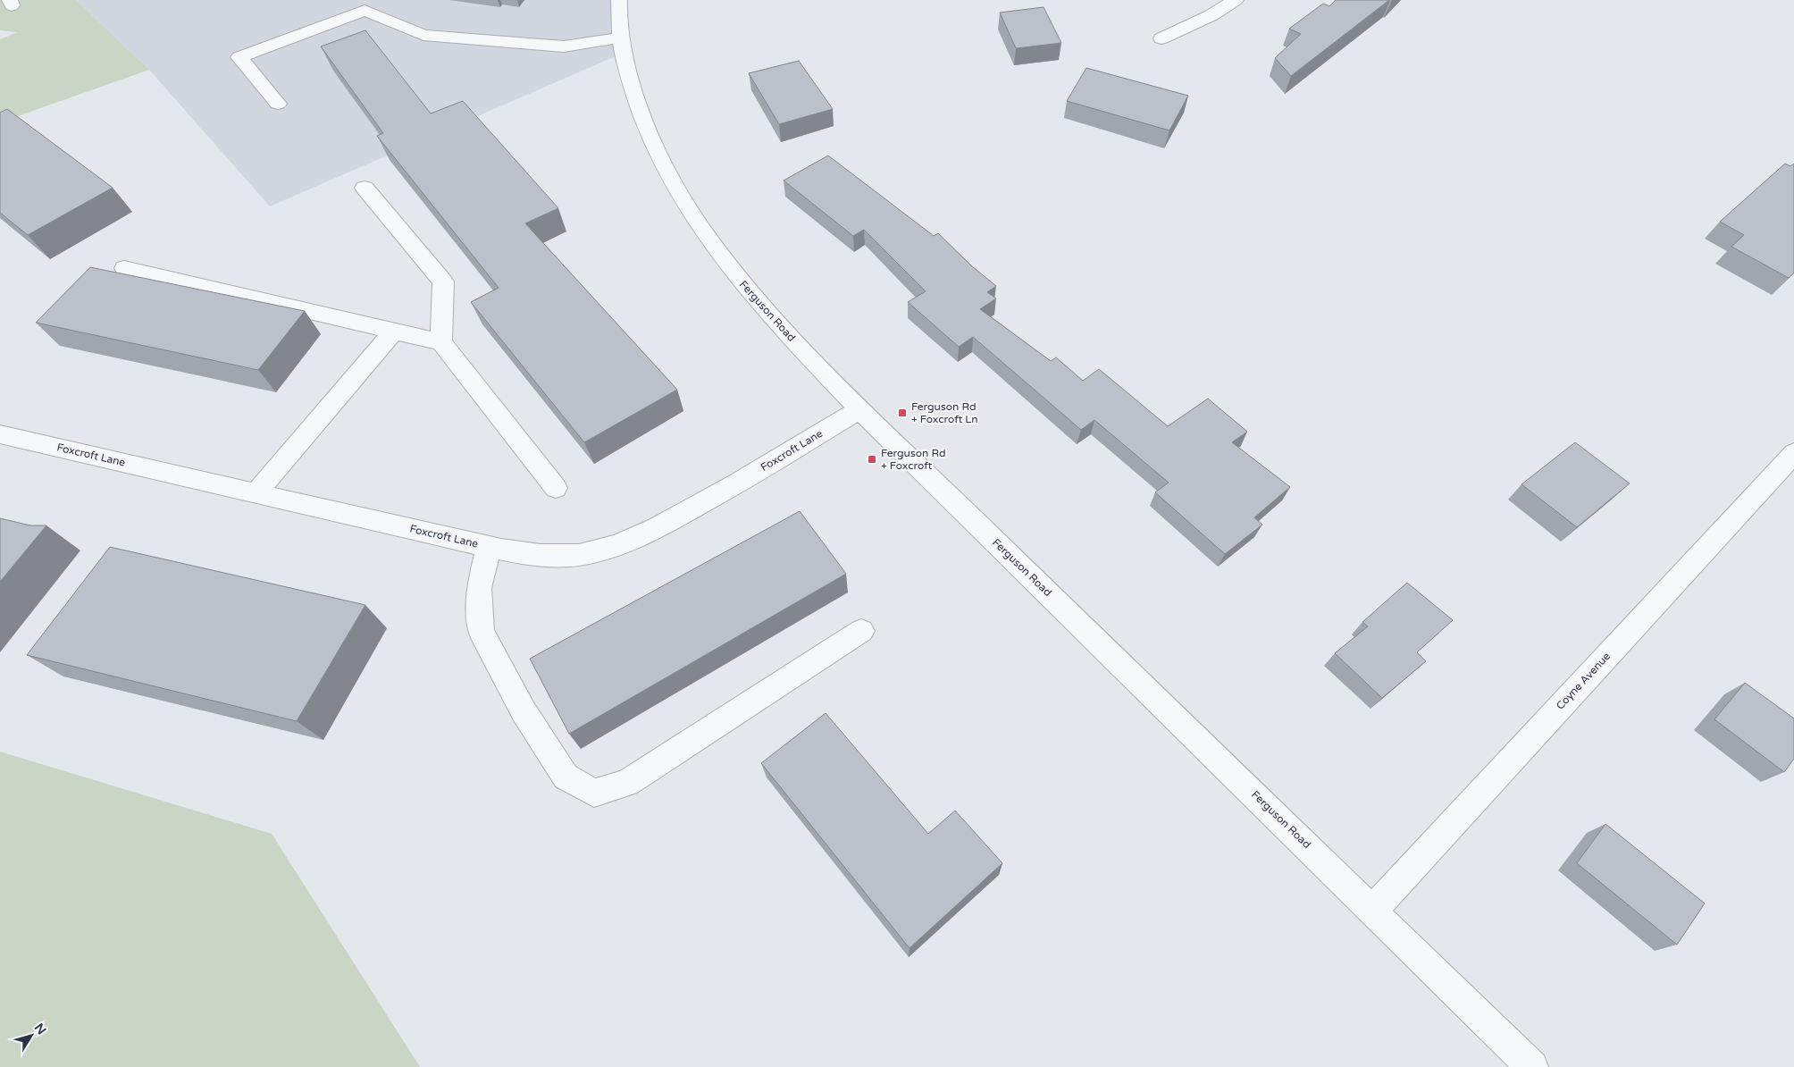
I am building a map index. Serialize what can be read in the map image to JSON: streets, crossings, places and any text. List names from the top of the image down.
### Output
{
  "streets": {
    "street": ["Ferguson Road", "Foxcroft Lane", "Coyne Avenue"]
  },
  "crossings": [
    ["Ferguson Road", "Foxcroft Lane"],
    ["Ferguson Road", "Coyne Avenue"]
  ],
  "places": {
    "transit": ["Ferguson Rd + Foxcroft Ln", "Ferguson Rd + Foxcroft"]
  },
  "north": "top right"
}
